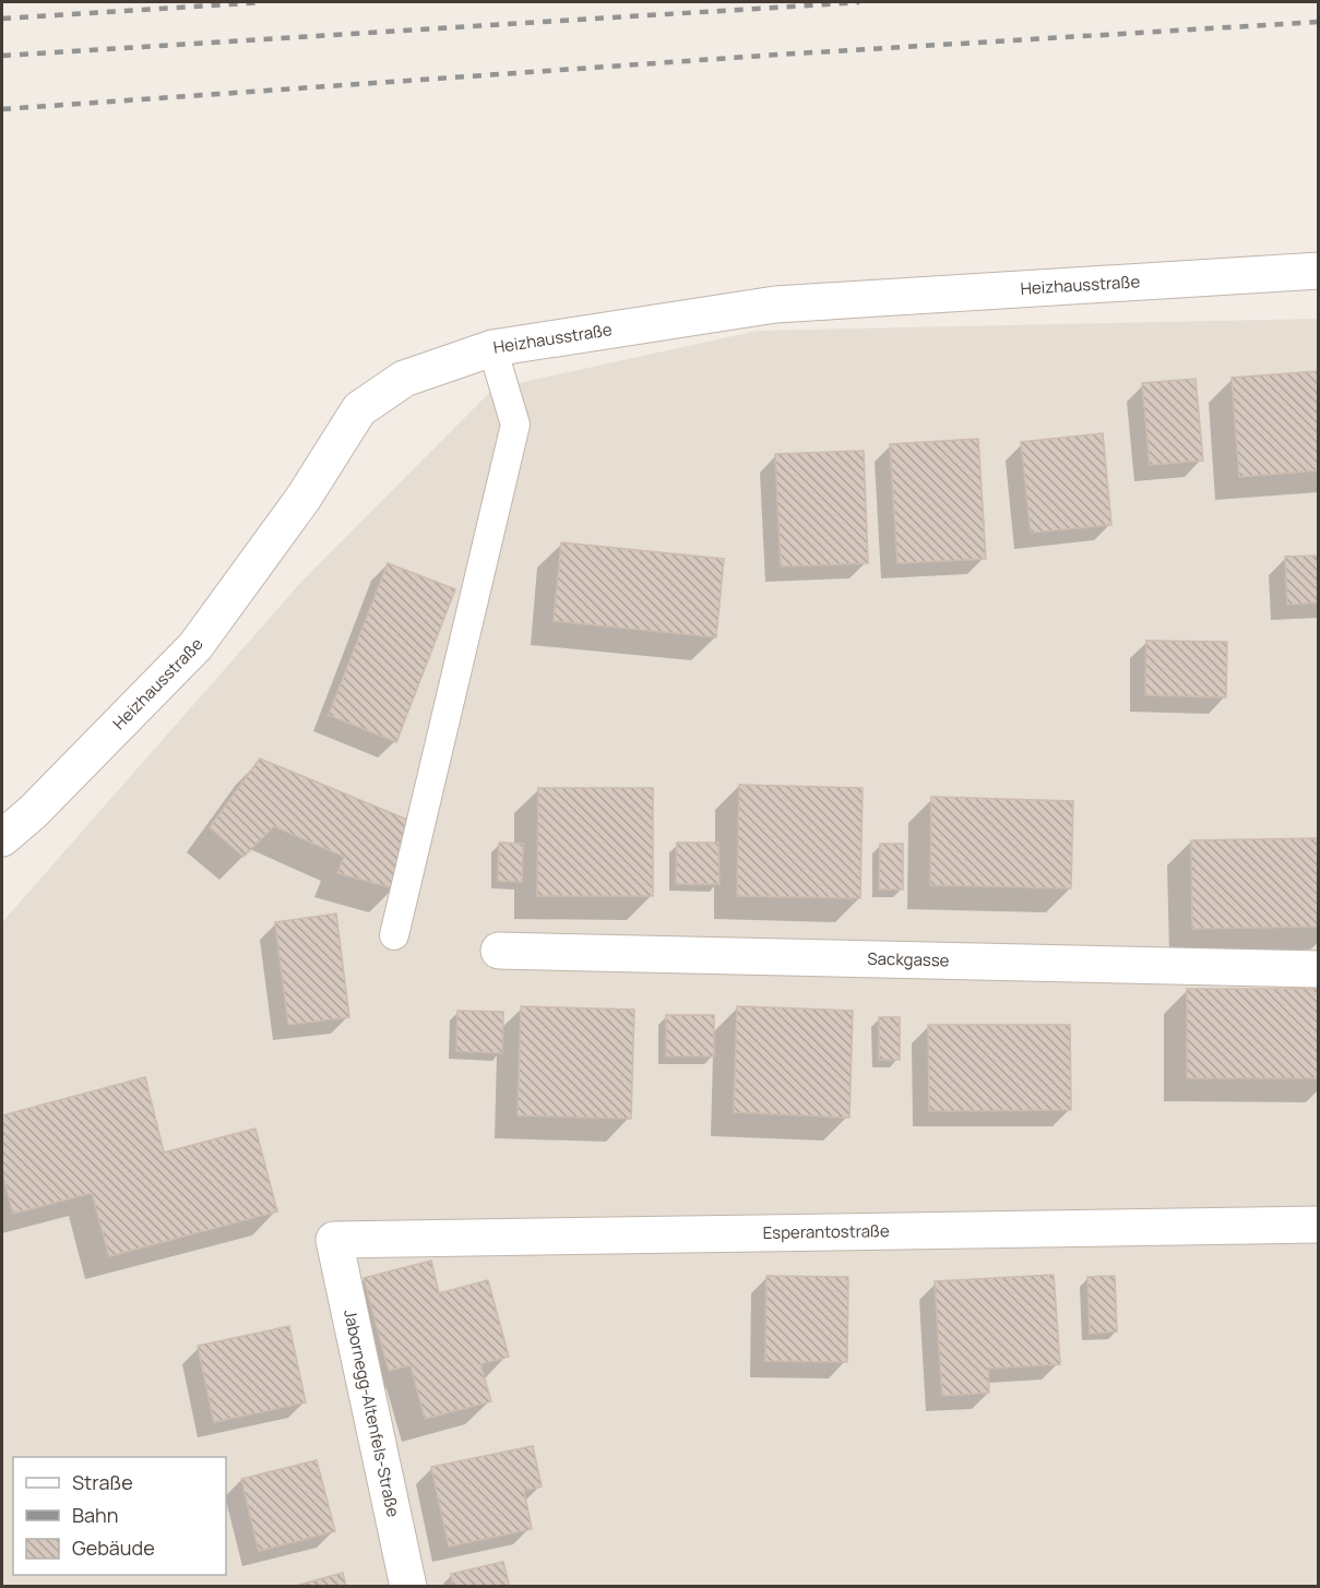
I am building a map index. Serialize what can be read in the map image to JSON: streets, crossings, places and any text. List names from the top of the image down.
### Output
{
  "streets": {
    "street": [
      "Heizhausstraße",
      "Sackgasse",
      "Esperantostraße",
      "Jabornegg-Altenfels-Straße"
    ]
  },
  "crossings": [
    ["Esperantostraße", "Jabornegg-Altenfels-Straße"]
  ],
  "legend": ["Straße", "Bahn", "Gebäude"]
}
